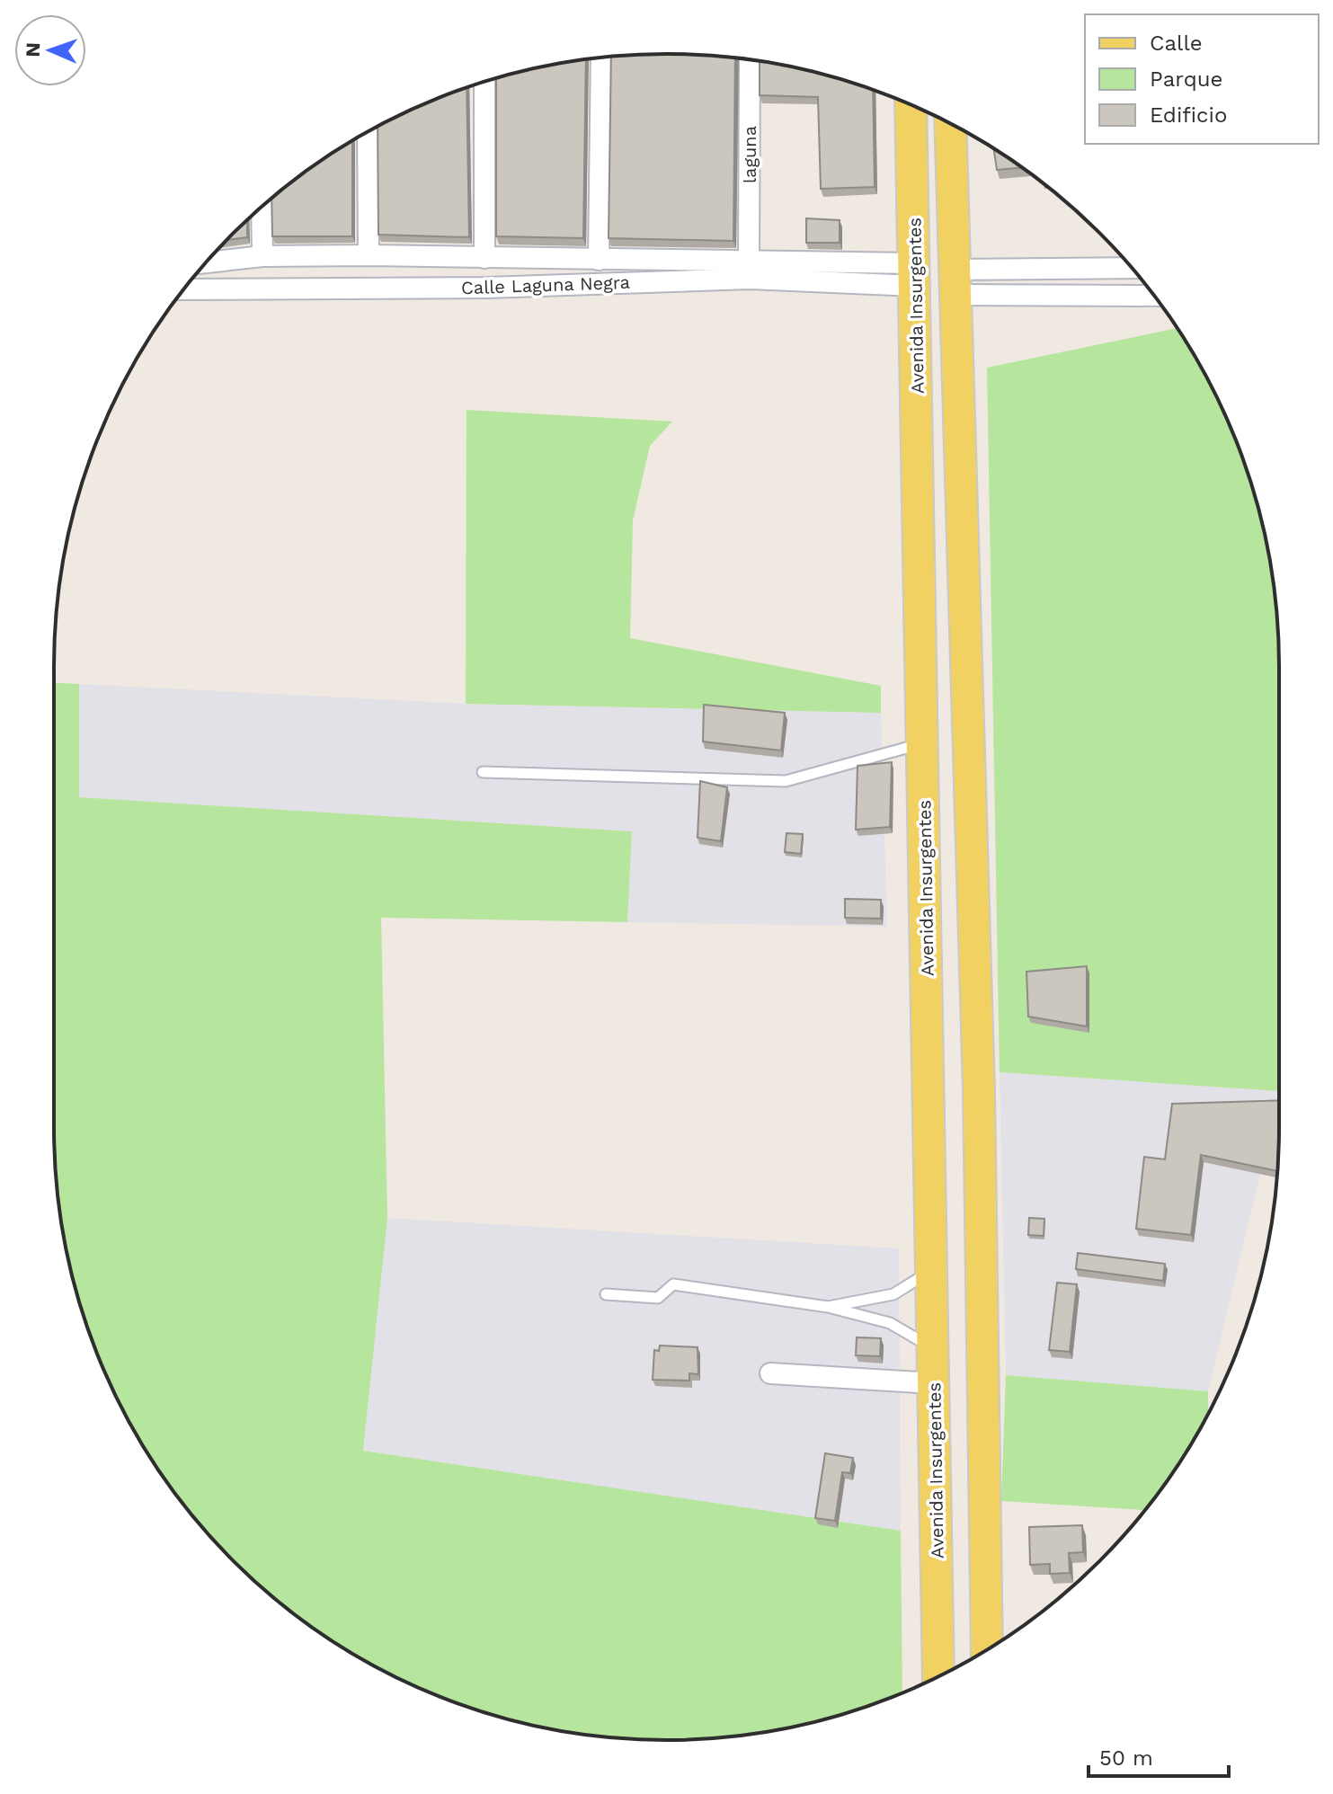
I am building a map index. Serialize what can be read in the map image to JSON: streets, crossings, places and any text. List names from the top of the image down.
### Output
{
  "streets": {
    "main road": ["Avenida Insurgentes"],
    "street": ["laguna", "Calle Laguna Negra"]
  },
  "crossings": [
    ["laguna", "Calle Laguna Negra"],
    ["Calle Laguna Negra", "Avenida Insurgentes"]
  ],
  "legend": ["Calle", "Parque", "Edificio"],
  "scale_bar": "50 m",
  "north": "left"
}
